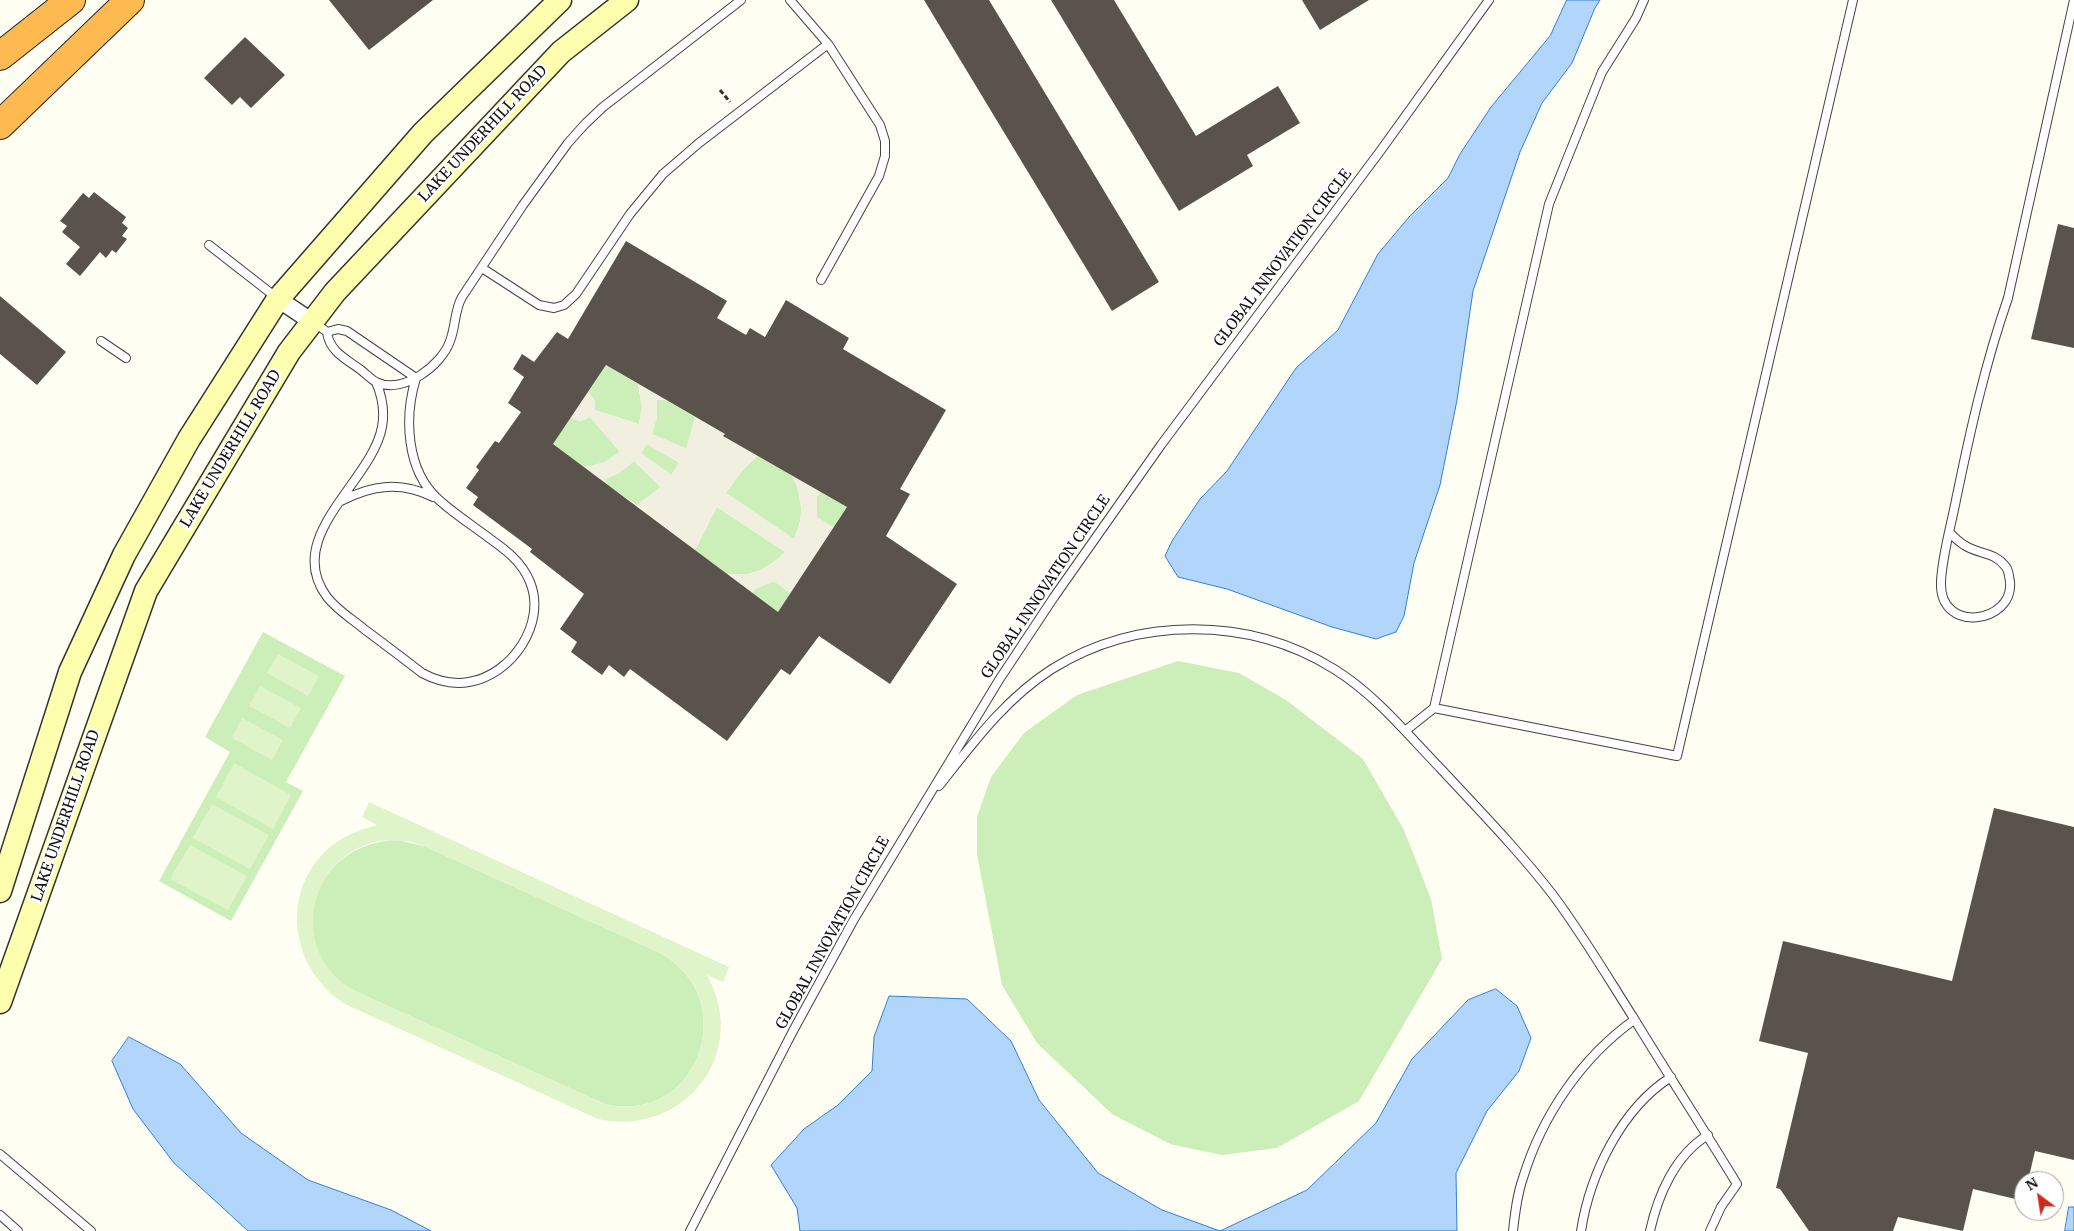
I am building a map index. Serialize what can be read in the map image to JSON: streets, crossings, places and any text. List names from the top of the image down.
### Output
{
  "streets": {
    "street": ["LAKE UNDERHILL ROAD"],
    "lane": ["GLOBAL INNOVATION CIRCLE"]
  },
  "north": "top left"
}
